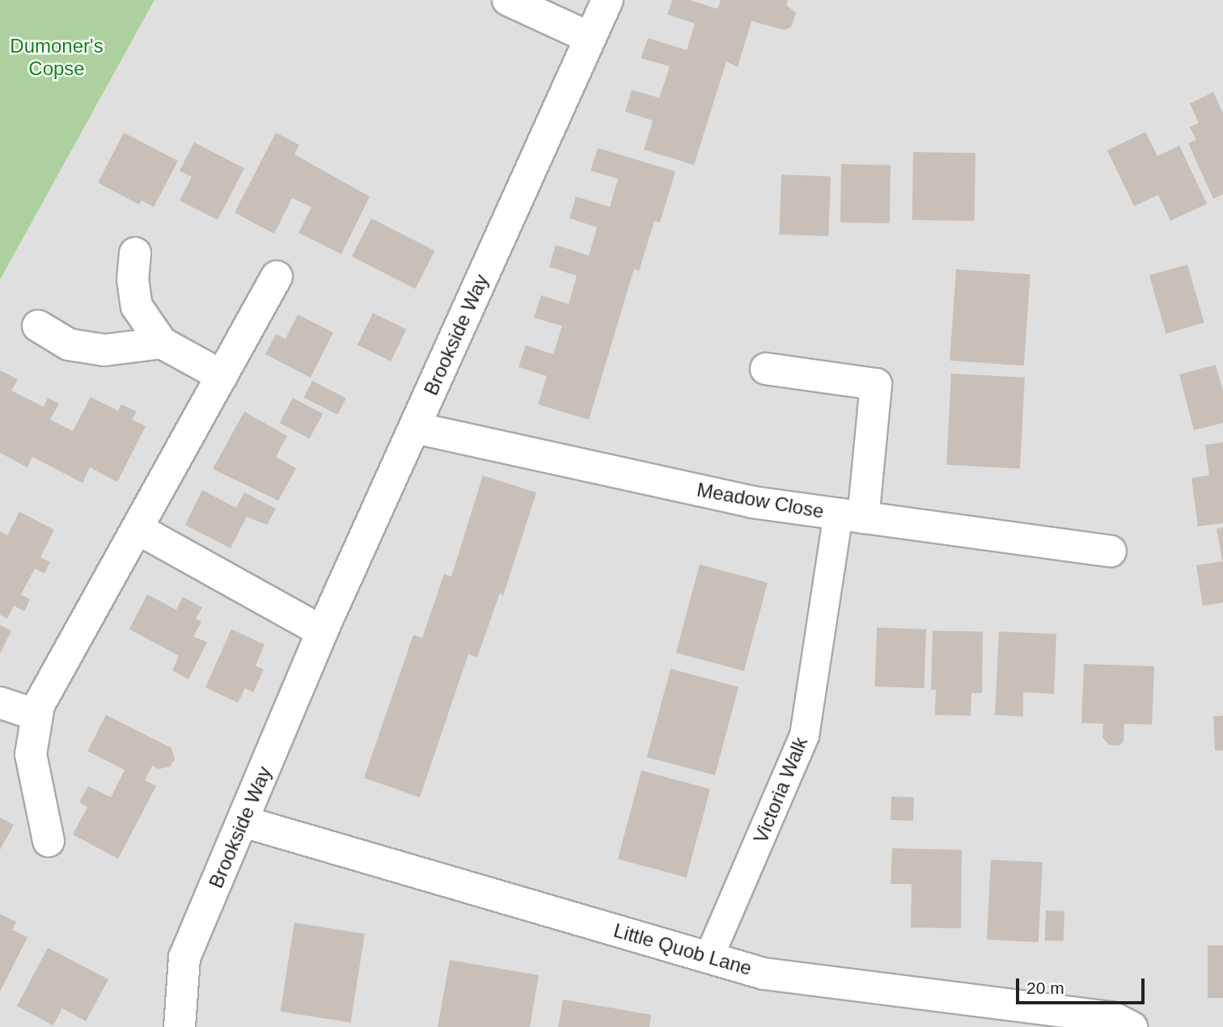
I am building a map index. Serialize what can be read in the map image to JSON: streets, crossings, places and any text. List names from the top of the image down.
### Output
{
  "streets": {
    "street": [
      "Brookside Way",
      "Meadow Close",
      "Victoria Walk",
      "Little Quob Lane"
    ]
  },
  "crossings": [
    ["Brookside Way", "Meadow Close"],
    ["Brookside Way", "Little Quob Lane"],
    ["Meadow Close", "Victoria Walk"],
    ["Victoria Walk", "Little Quob Lane"]
  ],
  "parks": ["Dumoner's Copse"],
  "scale_bar": "20 m"
}
